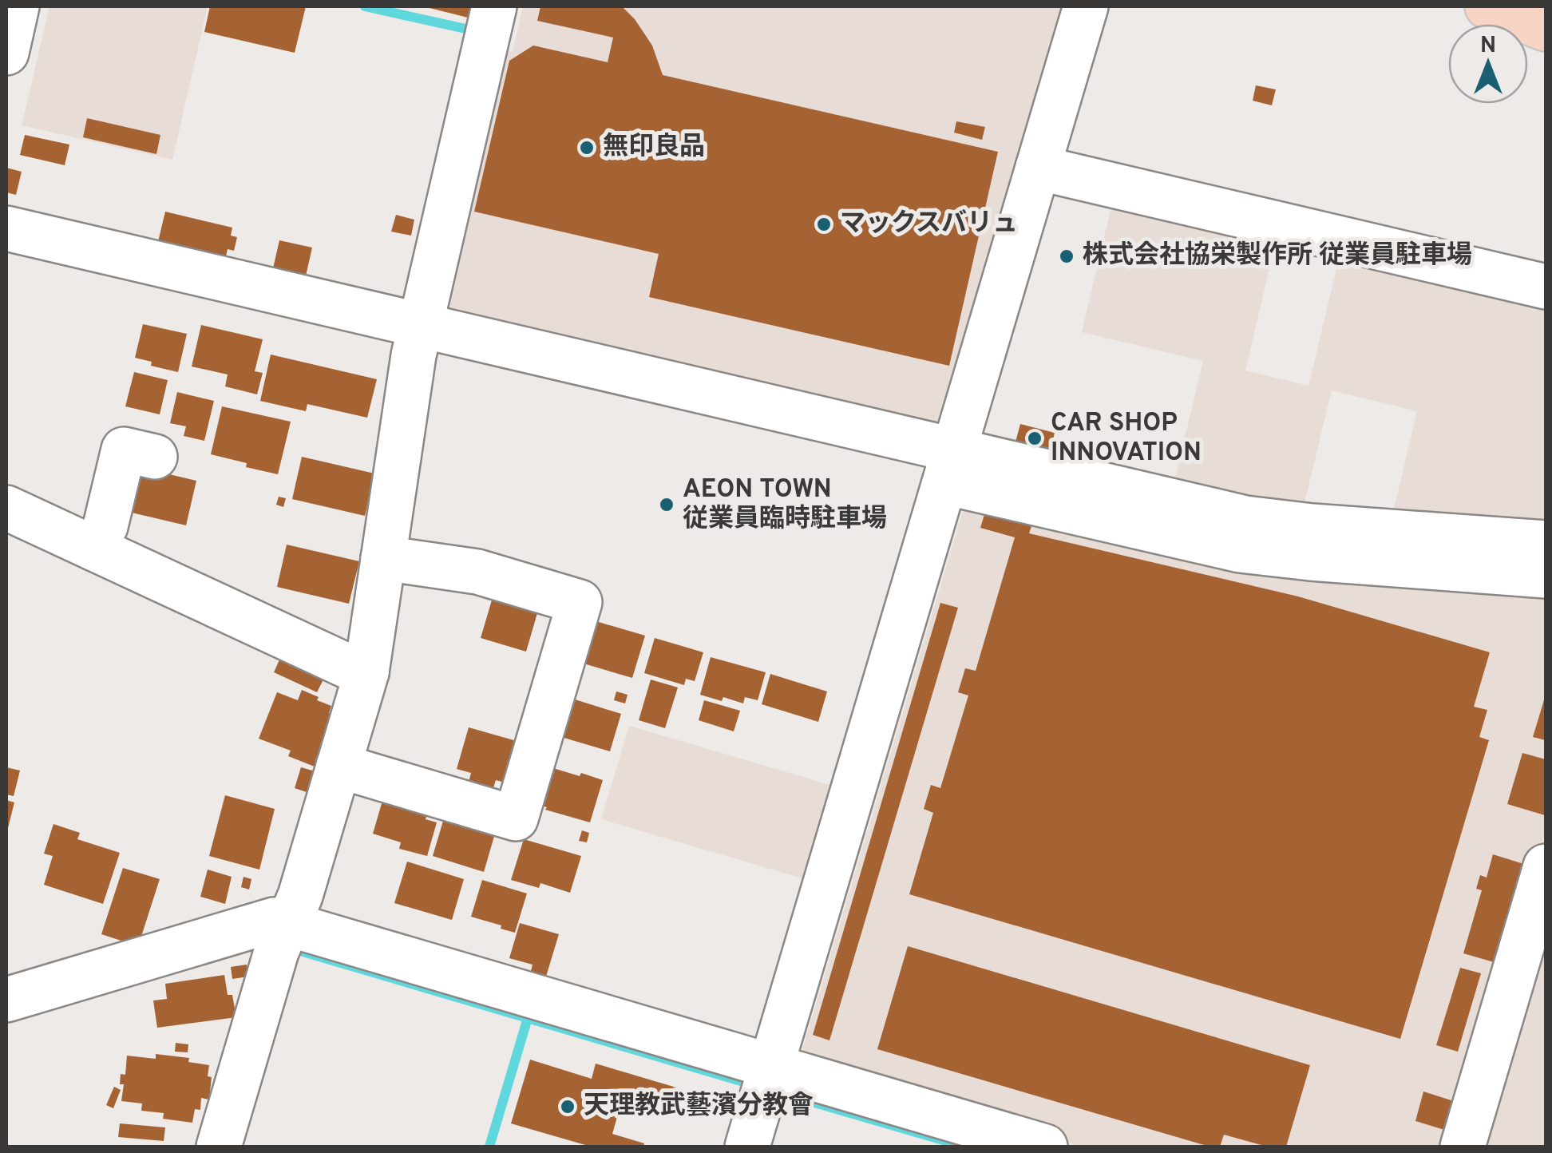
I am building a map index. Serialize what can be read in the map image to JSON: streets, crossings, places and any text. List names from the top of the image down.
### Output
{
  "places": [
    "無印良品",
    "マックスバリュ",
    "株式会社協栄製作所 従業員駐車場",
    "CAR SHOP INNOVATION",
    "AEON TOWN 従業員臨時駐車場",
    "天理教武藝濱分教會"
  ],
  "north": "top"
}
